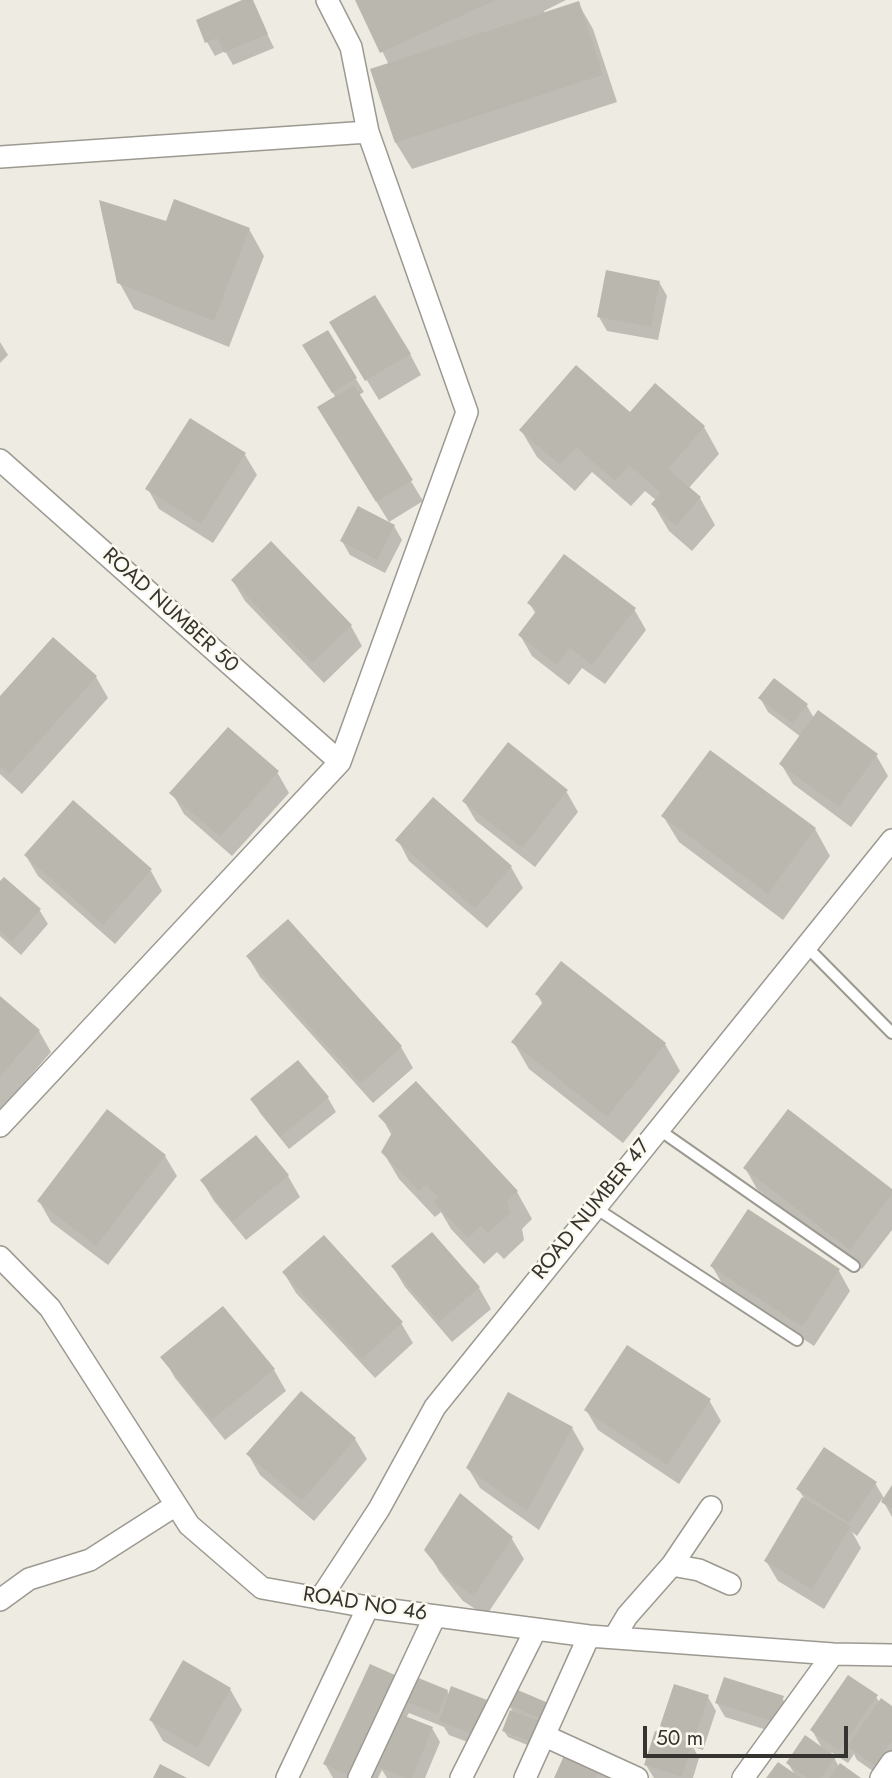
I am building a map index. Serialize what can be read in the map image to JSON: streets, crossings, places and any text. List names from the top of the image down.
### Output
{
  "streets": {
    "street": ["ROAD NUMBER 50", "ROAD NUMBER 47", "ROAD NO 46"]
  },
  "crossings": [
    ["ROAD NUMBER 47", "ROAD NO 46"]
  ],
  "scale_bar": "50 m"
}
